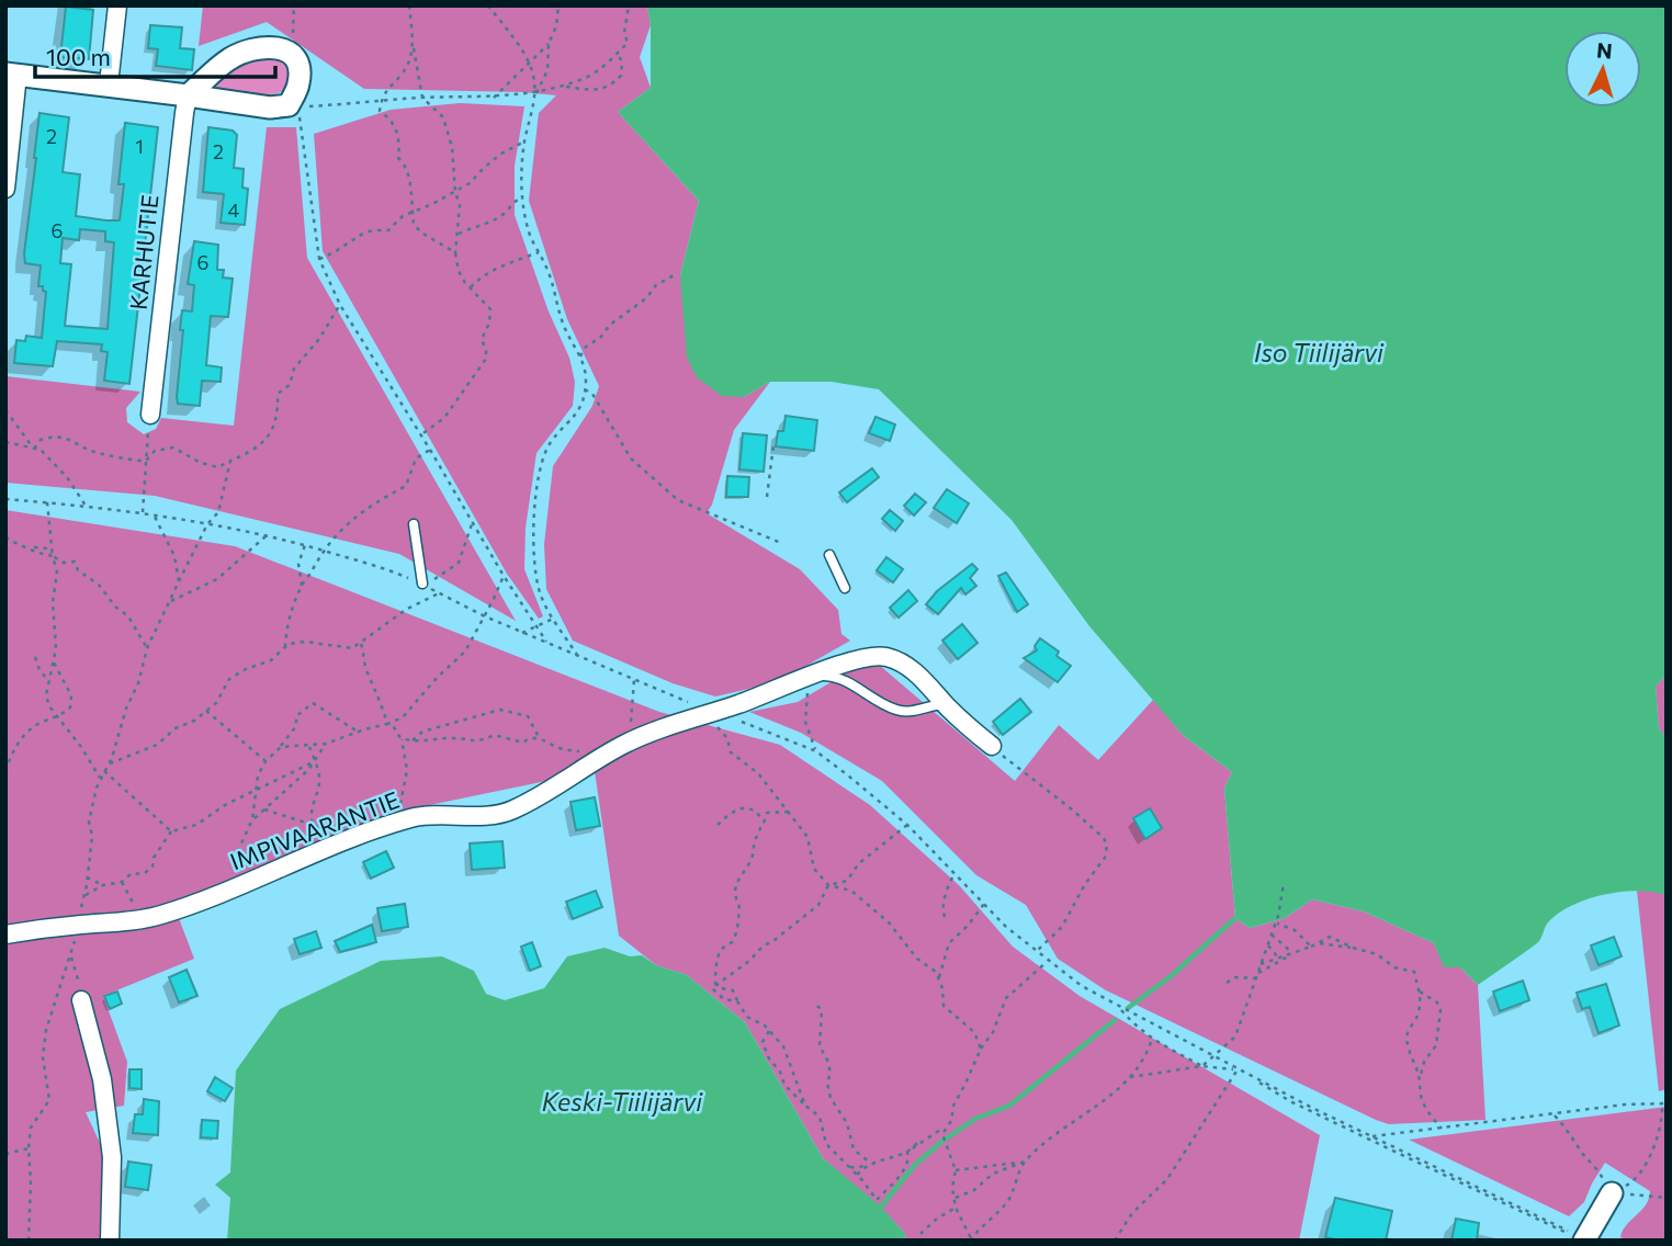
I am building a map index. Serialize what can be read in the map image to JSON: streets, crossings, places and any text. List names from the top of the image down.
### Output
{
  "streets": {
    "street": ["KARHUTIE", "IMPIVAARANTIE"]
  },
  "water": ["Iso Tiilijärvi", "Keski-Tiilijärvi"],
  "house_numbers": [
    "2",
    "1",
    "2",
    "4",
    "6",
    "6"
  ],
  "scale_bar": "100 m",
  "north": "top"
}
